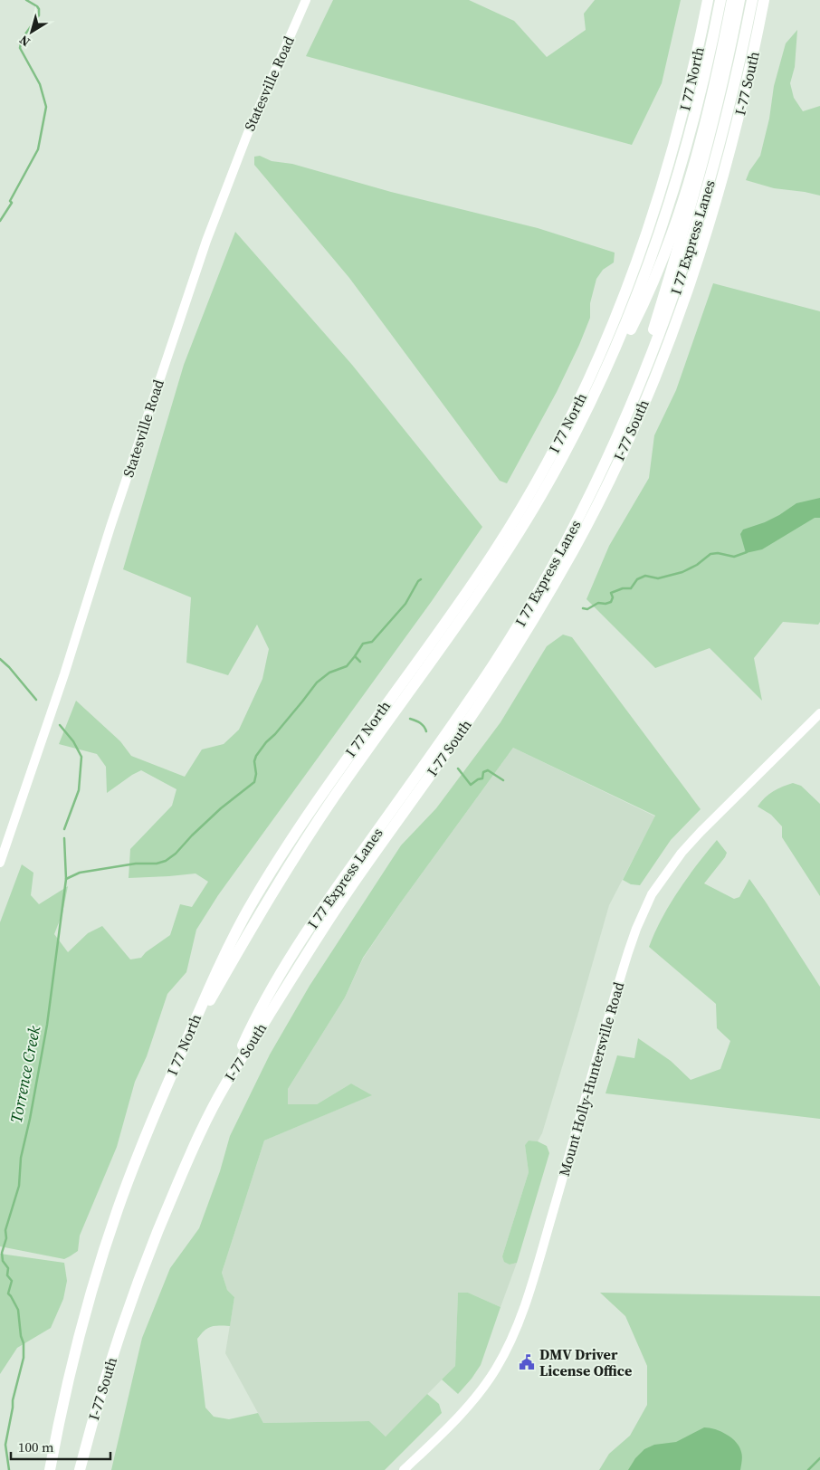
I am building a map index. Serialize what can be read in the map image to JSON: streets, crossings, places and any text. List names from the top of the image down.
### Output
{
  "streets": {
    "highway": ["I 77 North", "I-77 South", "I 77 Express Lanes"],
    "main road": ["Statesville Road", "Mount Holly-Huntersville Road"]
  },
  "crossings": [
    ["I-77 South", "I 77 Express Lanes"]
  ],
  "water": ["Torrence Creek"],
  "places": {
    "public building": ["DMV Driver License Office"]
  },
  "scale_bar": "100 m",
  "north": "bottom left"
}
